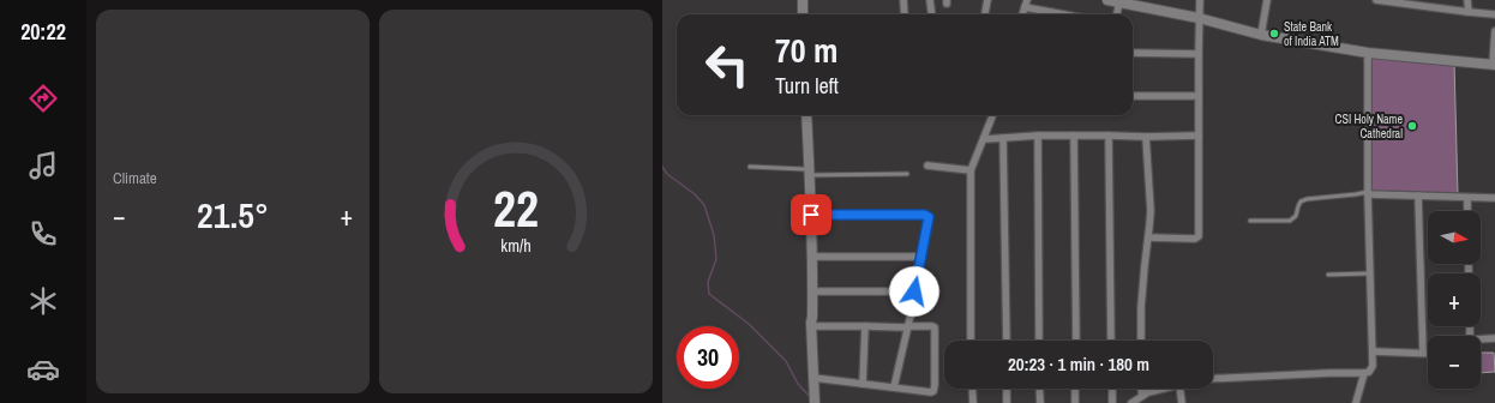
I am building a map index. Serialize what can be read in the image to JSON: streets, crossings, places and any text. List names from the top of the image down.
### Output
{
  "places": ["State Bank of India ATM", "CSI Holy Name Cathedral"],
  "north": "right",
  "page": {
    "tabs": "20:22",
    "tile": "Climate",
    "turn": ["70 m", "Turn left"],
    "heat": ["−", "21.5°", "+"],
    "map_buttons": ["+", "−"],
    "limit": "30",
    "trip": "20:23 · 1 min · 180 m",
    "gauge": ["22", "km/h"]
  }
}
